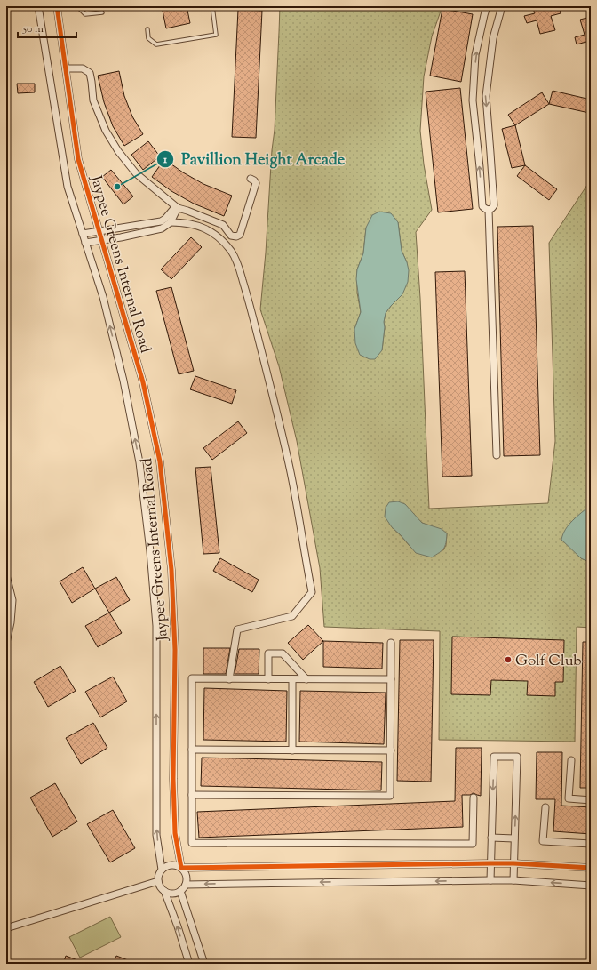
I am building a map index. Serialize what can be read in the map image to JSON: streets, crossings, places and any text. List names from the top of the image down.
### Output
{
  "streets": {
    "street": ["Jaypee Greens Internal Road"]
  },
  "places": ["Pavillion Height Arcade", "Golf Club"],
  "scale_bar": "50 m"
}
